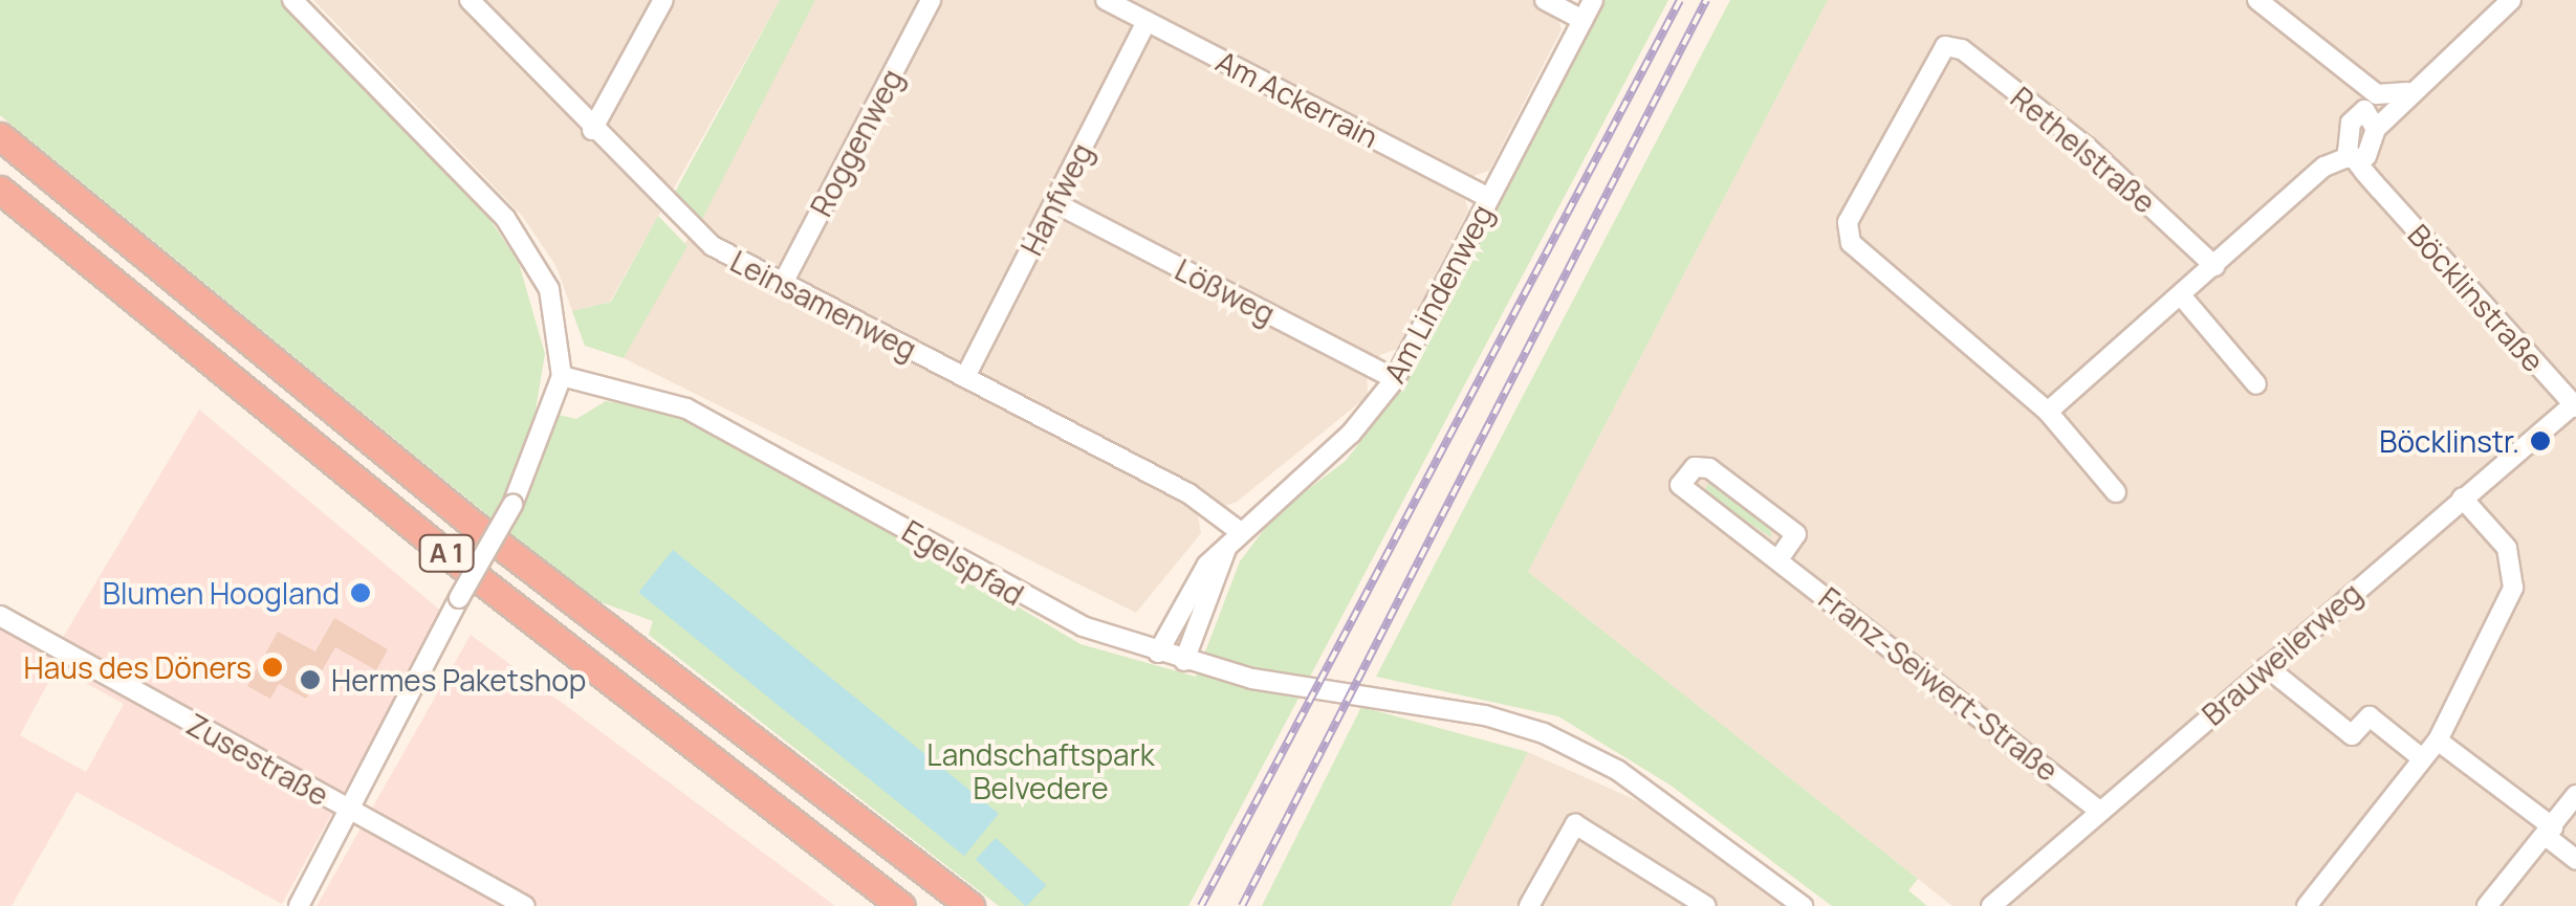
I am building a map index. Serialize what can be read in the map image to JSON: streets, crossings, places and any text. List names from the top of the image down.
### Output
{
  "streets": {
    "highway": ["A 1"],
    "street": [
      "Am Ackerrain",
      "Roggenweg",
      "Rethelstraße",
      "Hanfweg",
      "Lößweg",
      "Am Lindenweg",
      "Böcklinstraße",
      "Leinsamenweg",
      "Egelspfad",
      "Brauweilerweg",
      "Franz-Seiwert-Straße",
      "Zusestraße"
    ]
  },
  "crossings": [
    ["Am Ackerrain", "Hanfweg"],
    ["Am Ackerrain", "Am Lindenweg"],
    ["Roggenweg", "Leinsamenweg"],
    ["Hanfweg", "Lößweg"],
    ["Hanfweg", "Leinsamenweg"],
    ["Lößweg", "Am Lindenweg"],
    ["Am Lindenweg", "Leinsamenweg"],
    ["Am Lindenweg", "Egelspfad"],
    ["Böcklinstraße", "Brauweilerweg"],
    ["Brauweilerweg", "Franz-Seiwert-Straße"]
  ],
  "parks": ["Landschaftspark Belvedere"],
  "places": [
    "Böcklinstr.",
    "Blumen Hoogland",
    "Haus des Döners",
    "Hermes Paketshop"
  ]
}
